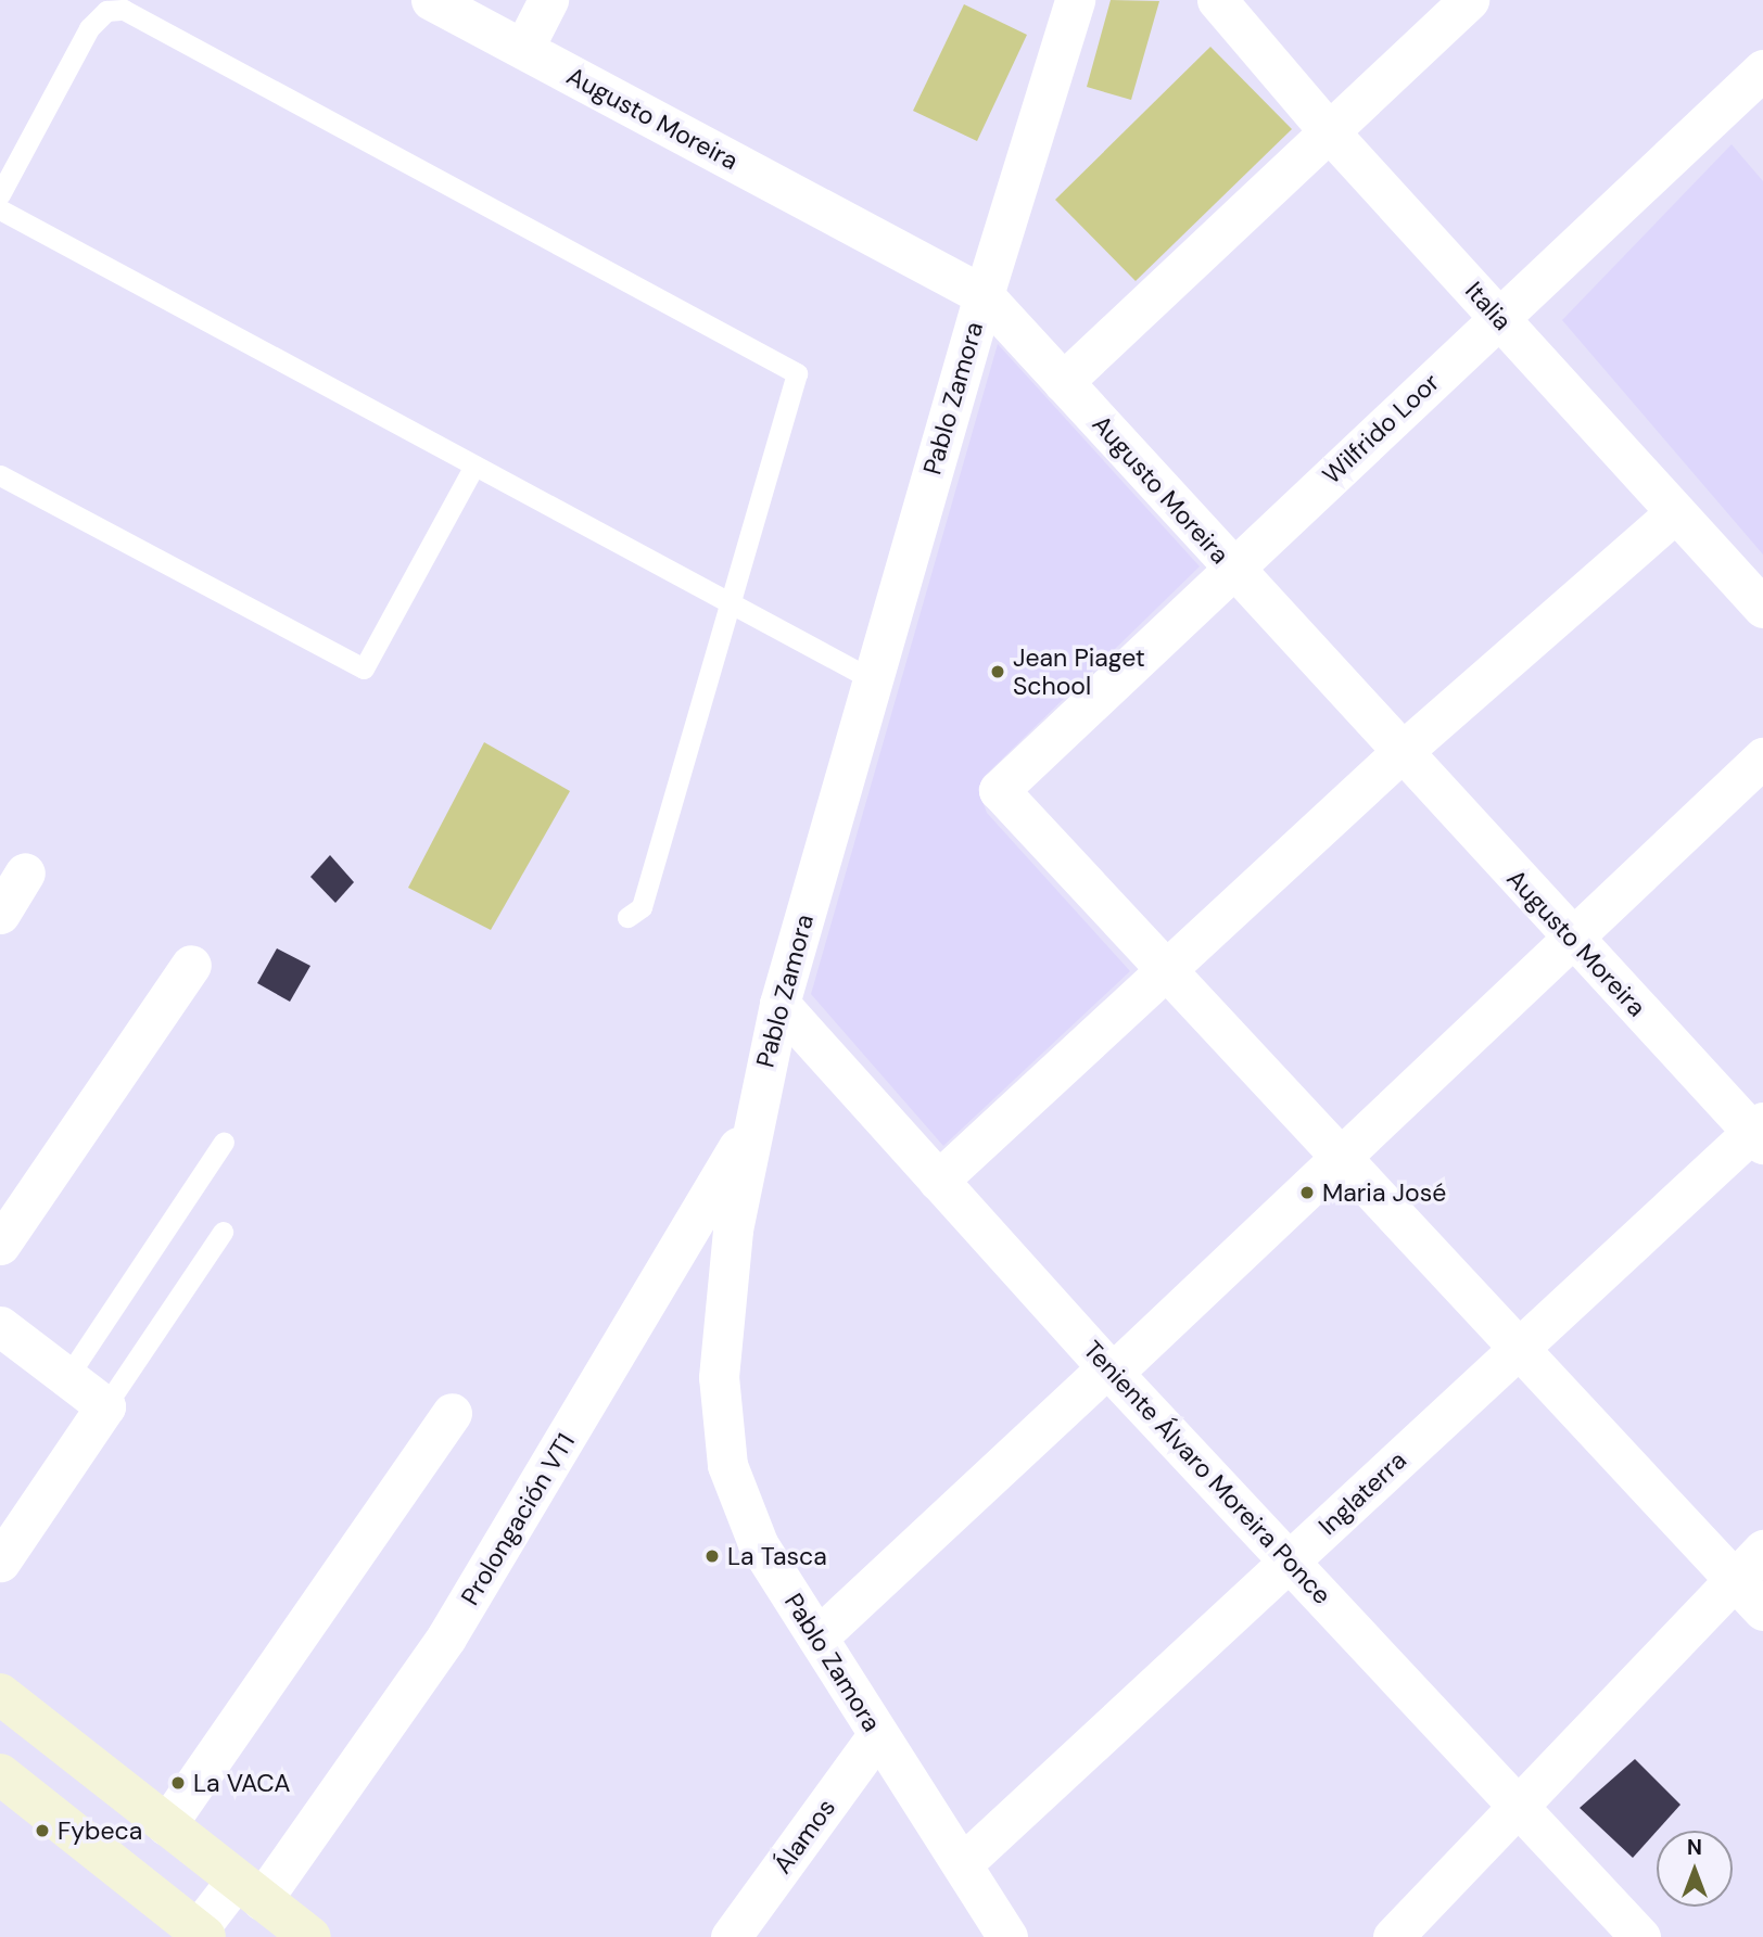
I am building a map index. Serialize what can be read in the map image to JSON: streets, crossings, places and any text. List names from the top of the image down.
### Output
{
  "streets": {
    "street": [
      "Augusto Moreira",
      "Italia",
      "Pablo Zamora",
      "Wilfrido Loor",
      "Teniente Álvaro Moreira Ponce",
      "Inglaterra",
      "Prolongación VT1",
      "Álamos"
    ]
  },
  "crossings": [
    ["Augusto Moreira", "Pablo Zamora"],
    ["Augusto Moreira", "Wilfrido Loor"],
    ["Augusto Moreira", "Inglaterra"],
    ["Italia", "Wilfrido Loor"],
    ["Pablo Zamora", "Teniente Álvaro Moreira Ponce"],
    ["Pablo Zamora", "Inglaterra"],
    ["Pablo Zamora", "Prolongación VT1"],
    ["Pablo Zamora", "Álamos"],
    ["Teniente Álvaro Moreira Ponce", "Inglaterra"]
  ],
  "places": [
    "Jean Piaget School",
    "Maria José",
    "La Tasca",
    "La VACA",
    "Fybeca"
  ],
  "north": "top"
}
